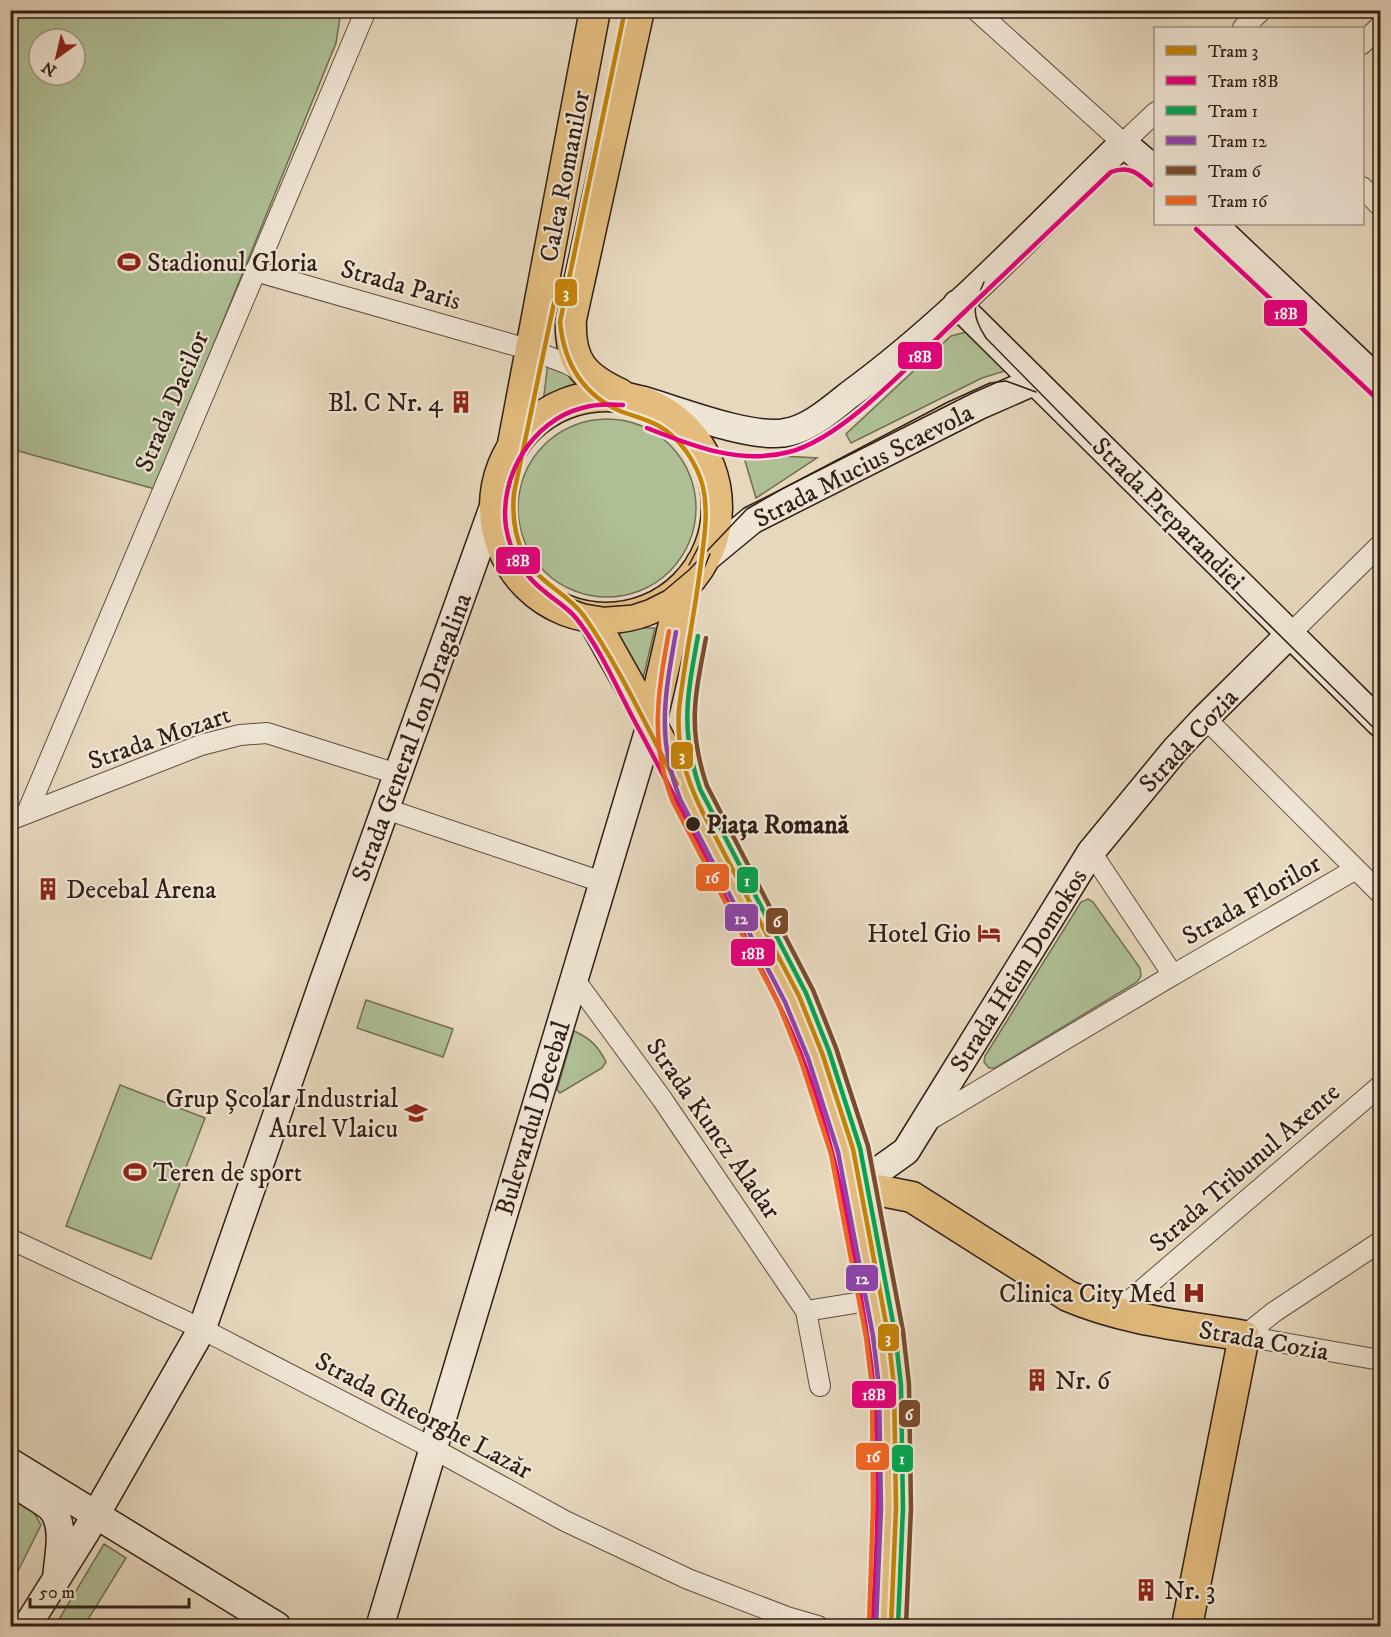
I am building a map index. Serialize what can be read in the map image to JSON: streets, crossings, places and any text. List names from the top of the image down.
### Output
{
  "streets": {
    "main road": [
      "Calea Romanilor",
      "Strada Mucius Scaevola",
      "Strada Preparandiei",
      "Strada General Ion Dragalina",
      "Strada Cozia",
      "Strada Heim Domokos",
      "Bulevardul Decebal"
    ],
    "street": [
      "Strada Paris",
      "Strada Dacilor",
      "Strada Mozart",
      "Strada Florilor",
      "Strada Kuncz Aladar",
      "Strada Tribunul Axente",
      "Strada Gheorghe Lazăr"
    ]
  },
  "crossings": [
    ["Calea Romanilor", "Strada Paris"],
    ["Strada Paris", "Strada Dacilor"],
    ["Strada Dacilor", "Strada Mozart"],
    ["Strada Mucius Scaevola", "Strada Preparandiei"],
    ["Strada Preparandiei", "Strada Cozia"],
    ["Strada Mozart", "Strada General Ion Dragalina"],
    ["Strada General Ion Dragalina", "Strada Gheorghe Lazăr"],
    ["Strada Cozia", "Strada Florilor"],
    ["Strada Cozia", "Strada Heim Domokos"],
    ["Strada Cozia", "Strada Tribunul Axente"],
    ["Strada Florilor", "Strada Heim Domokos"],
    ["Bulevardul Decebal", "Strada Kuncz Aladar"],
    ["Bulevardul Decebal", "Strada Gheorghe Lazăr"]
  ],
  "places": {
    "sports": ["Stadionul Gloria", "Teren de sport"],
    "building": [
      "Bl. C Nr. 4",
      "Decebal Arena",
      "Nr. 6",
      "Nr. 3"
    ],
    "other": ["Piața Romană"],
    "hotel": ["Hotel Gio"],
    "school or university": ["Grup Școlar Industrial Aurel Vlaicu"],
    "hospital": ["Clinica City Med"]
  },
  "lines": [
    "tram line 3",
    "tram line 18B",
    "tram line 16",
    "tram line 12",
    "tram line 1",
    "tram line 6"
  ],
  "legend": [
    "Tram 3",
    "Tram 18B",
    "Tram 1",
    "Tram 12",
    "Tram 6",
    "Tram 16"
  ],
  "scale_bar": "50 m",
  "north": "bottom left"
}
